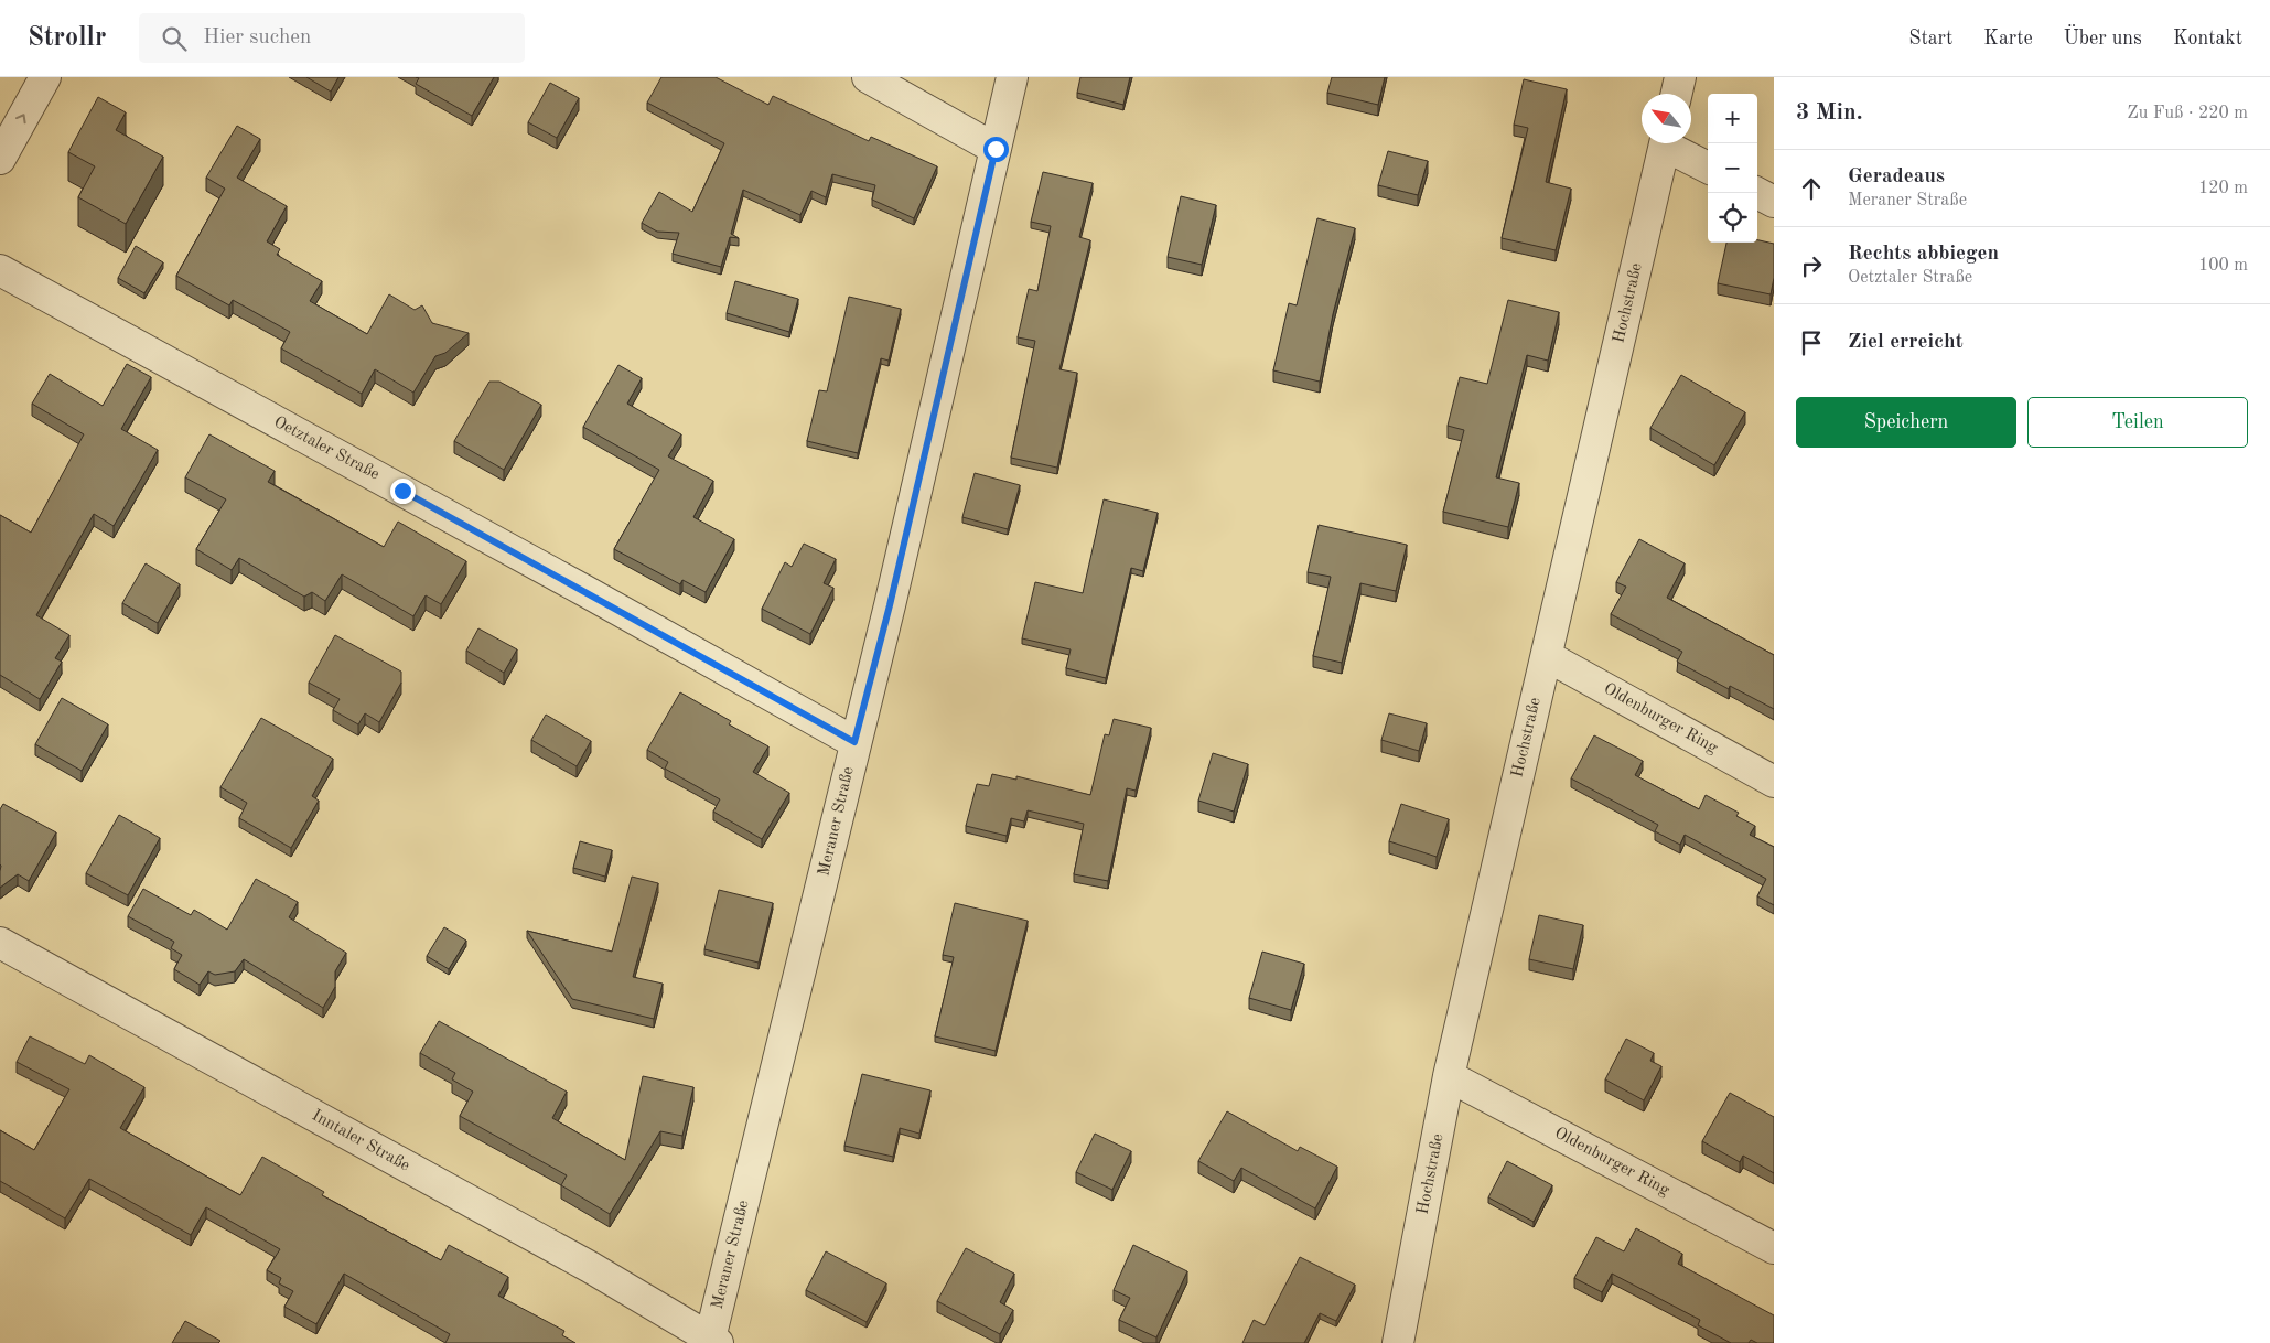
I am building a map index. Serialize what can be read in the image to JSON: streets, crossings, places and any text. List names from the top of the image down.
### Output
{
  "streets": {
    "street": [
      "Hochstraße",
      "Oetztaler Straße",
      "Oldenburger Ring",
      "Meraner Straße",
      "Inntaler Straße"
    ]
  },
  "crossings": [
    ["Hochstraße", "Oldenburger Ring"],
    ["Oetztaler Straße", "Meraner Straße"],
    ["Meraner Straße", "Inntaler Straße"]
  ],
  "north": "top left",
  "page": {
    "header": "Strollr",
    "search": "Hier suchen",
    "nav": [
      "Start",
      "Karte",
      "Über uns",
      "Kontakt"
    ],
    "heading": ["3 Min.", "Zu Fuß · 220 m"],
    "map_buttons": ["+", "−"],
    "list": [
      ["Geradeaus", "Meraner Straße", "120 m"],
      ["Rechts abbiegen", "Oetztaler Straße", "100 m"],
      "Ziel erreicht"
    ],
    "buttons": ["Speichern", "Teilen"]
  }
}
